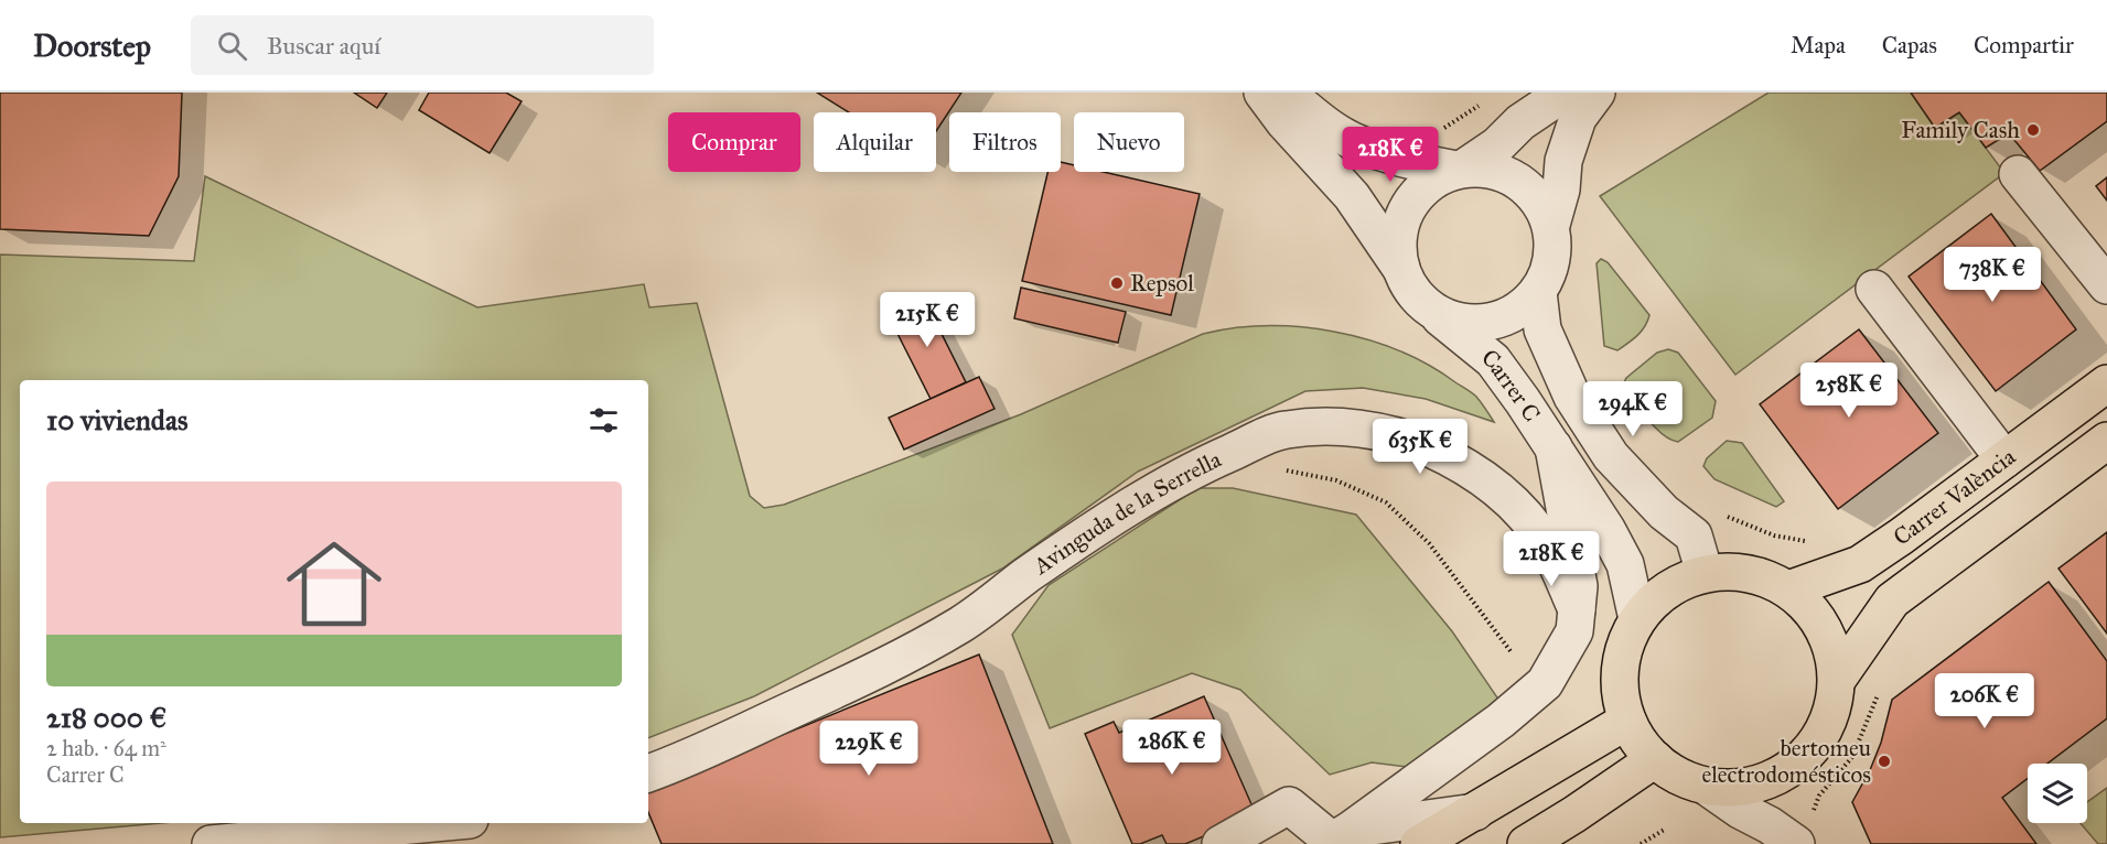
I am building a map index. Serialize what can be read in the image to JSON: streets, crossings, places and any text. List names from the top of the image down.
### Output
{
  "streets": {
    "main road": ["Carrer València"],
    "street": ["Carrer C", "Avinguda de la Serrella"]
  },
  "crossings": [
    ["Carrer C", "Carrer València"]
  ],
  "places": ["Family Cash", "Repsol", "bertomeu electrodomésticos"],
  "page": {
    "header": "Doorstep",
    "search": "Buscar aquí",
    "nav": ["Mapa", "Capas", "Compartir"],
    "chip": [
      "Comprar",
      "Alquilar",
      "Filtros",
      "Nuevo"
    ],
    "price": [
      "218K €",
      "738K €",
      "215K €",
      "258K €",
      "294K €",
      "635K €",
      "218K €",
      "206K €",
      "286K €",
      "229K €"
    ],
    "heading": "10 viviendas",
    "list": [
      {
        "name": "218 000 €",
        "note": "2 hab. · 64 m² · Carrer C"
      }
    ]
  }
}
